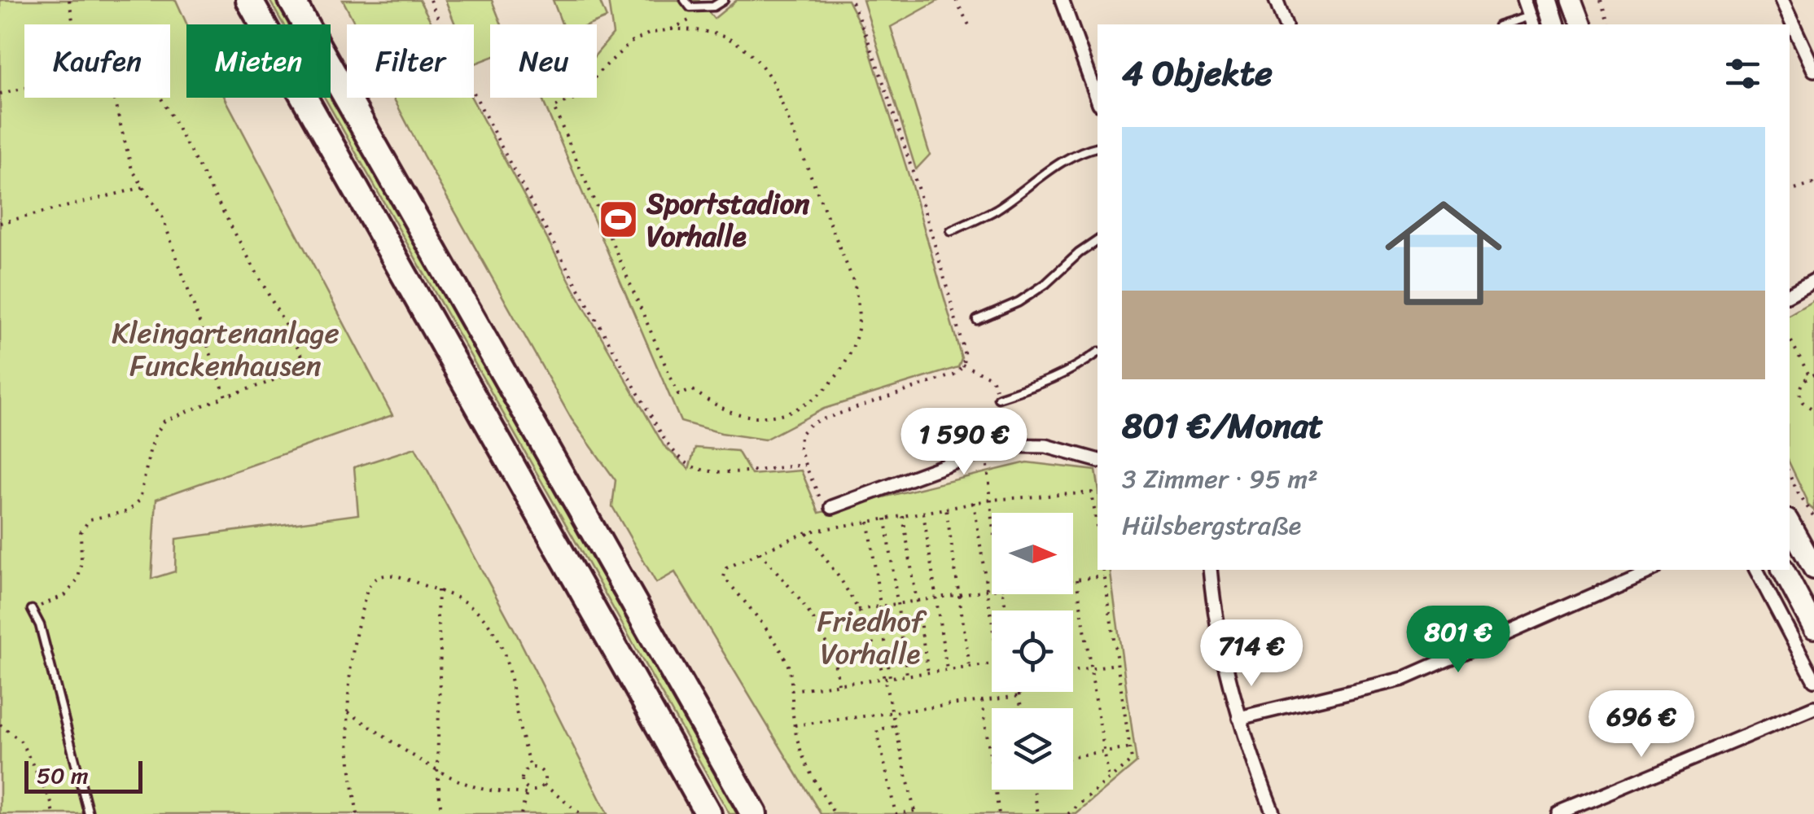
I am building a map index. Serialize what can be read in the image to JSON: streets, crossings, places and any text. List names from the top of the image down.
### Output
{
  "parks": ["Kleingartenanlage Funckenhausen", "Friedhof Vorhalle"],
  "places": {
    "sports": ["Sportstadion Vorhalle"]
  },
  "scale_bar": "50 m",
  "north": "right",
  "page": {
    "chip": [
      "Kaufen",
      "Mieten",
      "Filter",
      "Neu"
    ],
    "heading": "4 Objekte",
    "list": [
      {
        "name": "801 €/Monat",
        "note": "3 Zimmer · 95 m² · Hülsbergstraße"
      }
    ],
    "price": [
      "1 590 €",
      "801 €",
      "714 €",
      "696 €"
    ],
    "scale": "50 m"
  }
}
